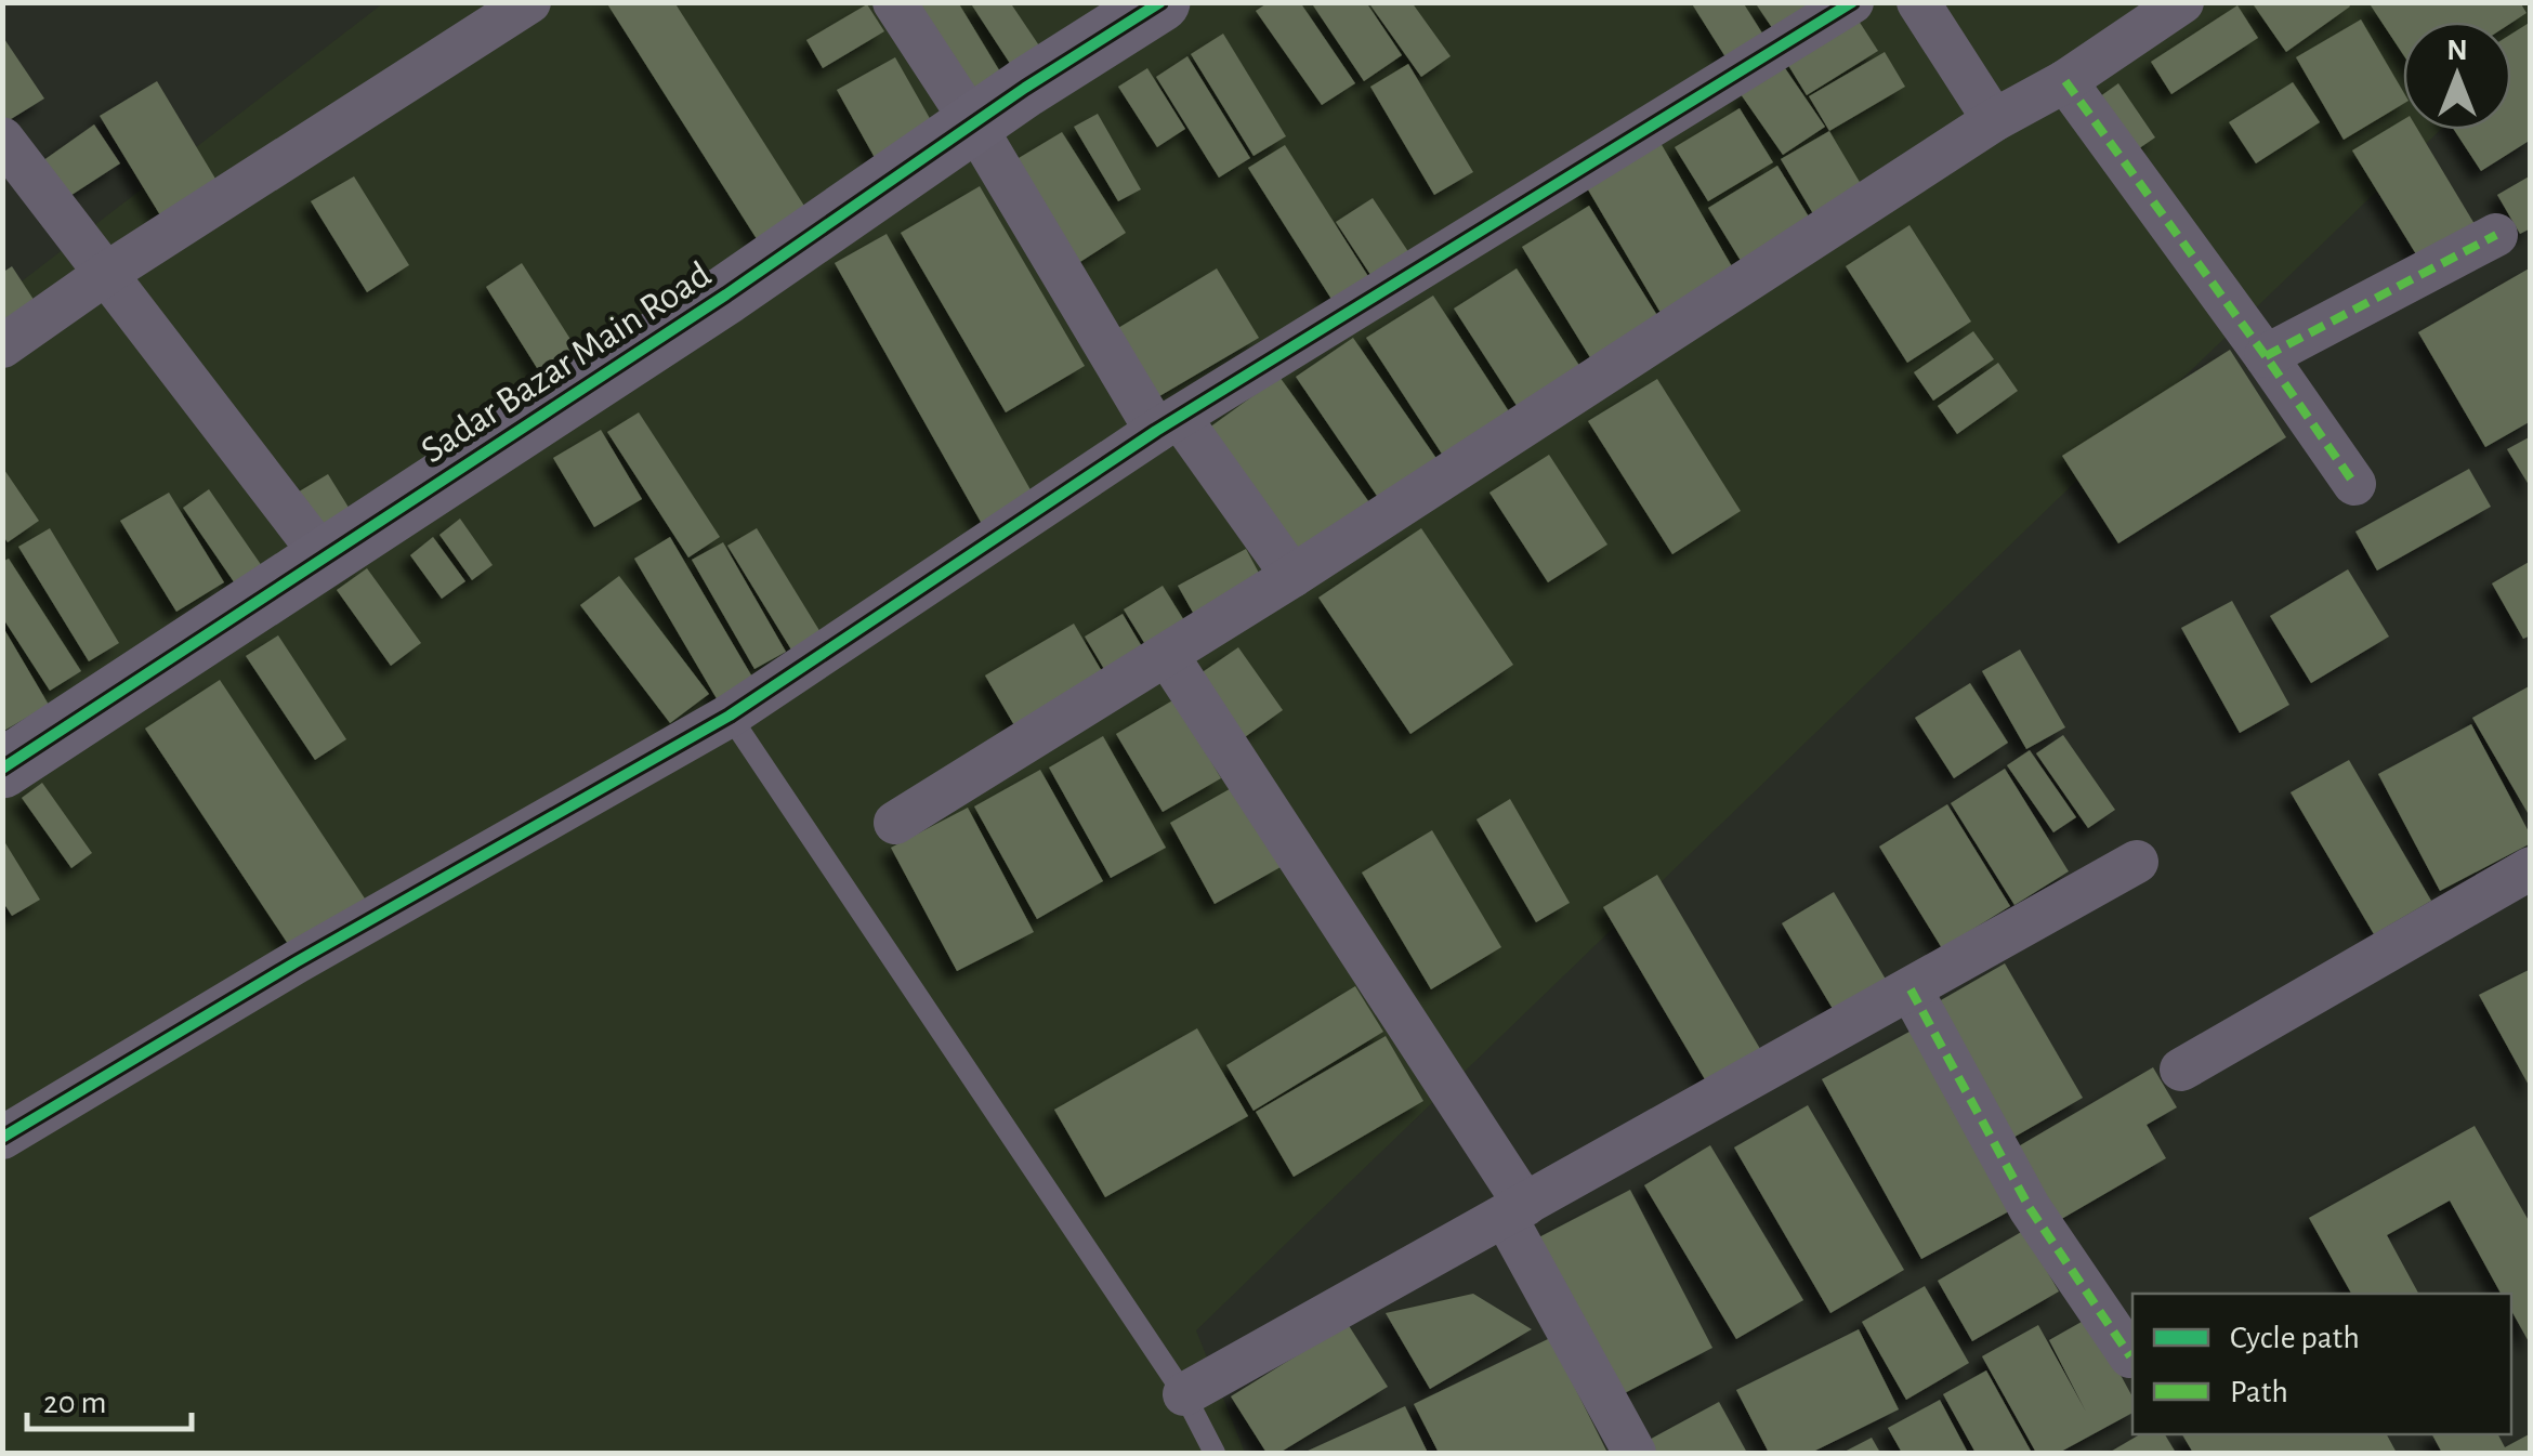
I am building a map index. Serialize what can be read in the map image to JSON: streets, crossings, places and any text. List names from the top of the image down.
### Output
{
  "streets": {
    "street": ["Sadar Bazar Main Road"]
  },
  "legend": ["Cycle path", "Path"],
  "scale_bar": "20 m",
  "north": "top"
}
